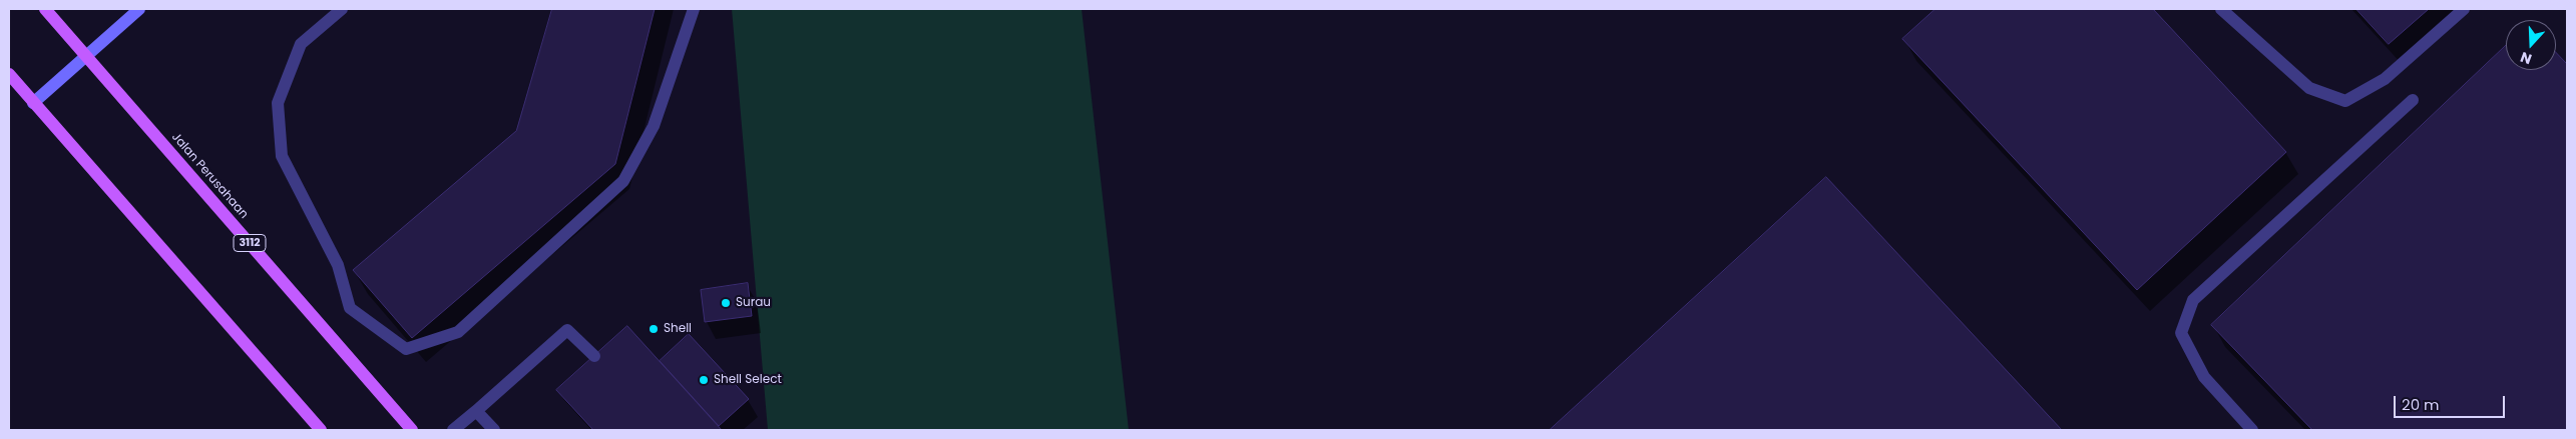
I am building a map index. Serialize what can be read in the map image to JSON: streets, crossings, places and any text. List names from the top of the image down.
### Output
{
  "streets": {
    "main road": ["Jalan Perusahaan", "3112"]
  },
  "places": ["Surau", "Shell", "Shell Select"],
  "scale_bar": "20 m",
  "north": "bottom"
}
